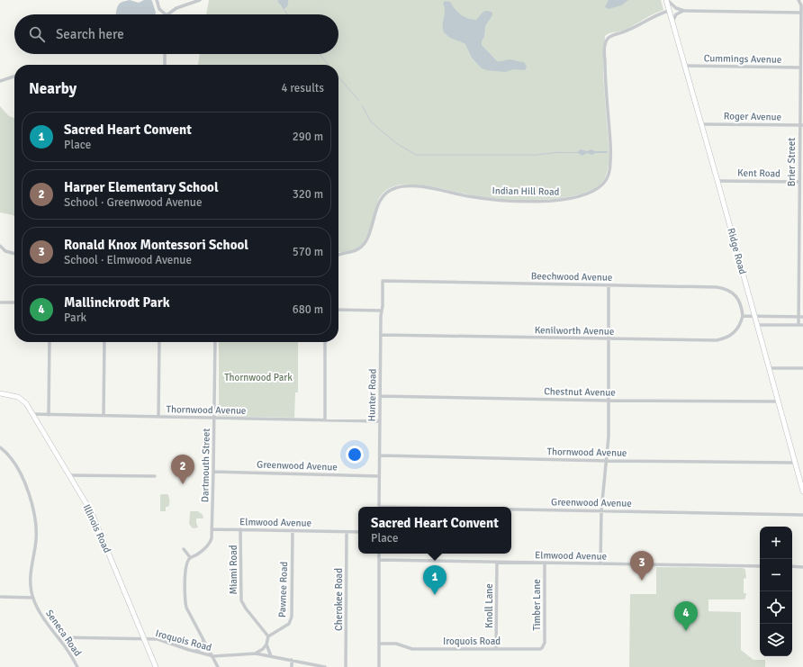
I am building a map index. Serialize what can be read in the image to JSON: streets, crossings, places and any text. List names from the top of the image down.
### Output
{
  "streets": {
    "street": [
      "Cummings Avenue",
      "Roger Avenue",
      "Brier Street",
      "Kent Road",
      "Indian Hill Road",
      "Ridge Road",
      "Beechwood Avenue",
      "Kenilworth Avenue",
      "Chestnut Avenue",
      "Hunter Road",
      "Thornwood Avenue",
      "Dartmouth Street",
      "Greenwood Avenue",
      "Elmwood Avenue",
      "Illinois Road",
      "Miami Road",
      "Pawnee Road",
      "Cherokee Road",
      "Timber Lane",
      "Knoll Lane",
      "Seneca Road",
      "Iroquois Road"
    ]
  },
  "crossings": [
    ["Cummings Avenue", "Brier Street"],
    ["Cummings Avenue", "Ridge Road"],
    ["Roger Avenue", "Brier Street"],
    ["Roger Avenue", "Ridge Road"],
    ["Brier Street", "Kent Road"],
    ["Kent Road", "Ridge Road"],
    ["Indian Hill Road", "Ridge Road"],
    ["Ridge Road", "Chestnut Avenue"],
    ["Ridge Road", "Thornwood Avenue"],
    ["Beechwood Avenue", "Kenilworth Avenue"],
    ["Beechwood Avenue", "Hunter Road"],
    ["Kenilworth Avenue", "Hunter Road"],
    ["Chestnut Avenue", "Hunter Road"],
    ["Hunter Road", "Thornwood Avenue"],
    ["Hunter Road", "Greenwood Avenue"],
    ["Thornwood Avenue", "Dartmouth Street"],
    ["Thornwood Avenue", "Illinois Road"],
    ["Dartmouth Street", "Greenwood Avenue"],
    ["Dartmouth Street", "Elmwood Avenue"],
    ["Elmwood Avenue", "Miami Road"],
    ["Elmwood Avenue", "Pawnee Road"],
    ["Elmwood Avenue", "Cherokee Road"],
    ["Elmwood Avenue", "Timber Lane"],
    ["Elmwood Avenue", "Knoll Lane"],
    ["Illinois Road", "Iroquois Road"],
    ["Miami Road", "Pawnee Road"],
    ["Timber Lane", "Iroquois Road"],
    ["Knoll Lane", "Iroquois Road"],
    ["Seneca Road", "Iroquois Road"]
  ],
  "parks": ["Thornwood Park"],
  "page": {
    "search": "Search here",
    "heading": ["Nearby", "4 results"],
    "list": [
      {
        "mark": "1",
        "name": "Sacred Heart Convent",
        "note": "Place",
        "value": "290 m"
      },
      {
        "mark": "2",
        "name": "Harper Elementary School",
        "note": "School · Greenwood Avenue",
        "value": "320 m"
      },
      {
        "mark": "3",
        "name": "Ronald Knox Montessori School",
        "note": "School · Elmwood Avenue",
        "value": "570 m"
      },
      {
        "mark": "4",
        "name": "Mallinckrodt Park",
        "note": "Park",
        "value": "680 m"
      }
    ],
    "pins": [
      "2",
      "3",
      "1",
      "4"
    ],
    "popup": ["Sacred Heart Convent", "Place"],
    "map_buttons": ["+", "−"]
  }
}
